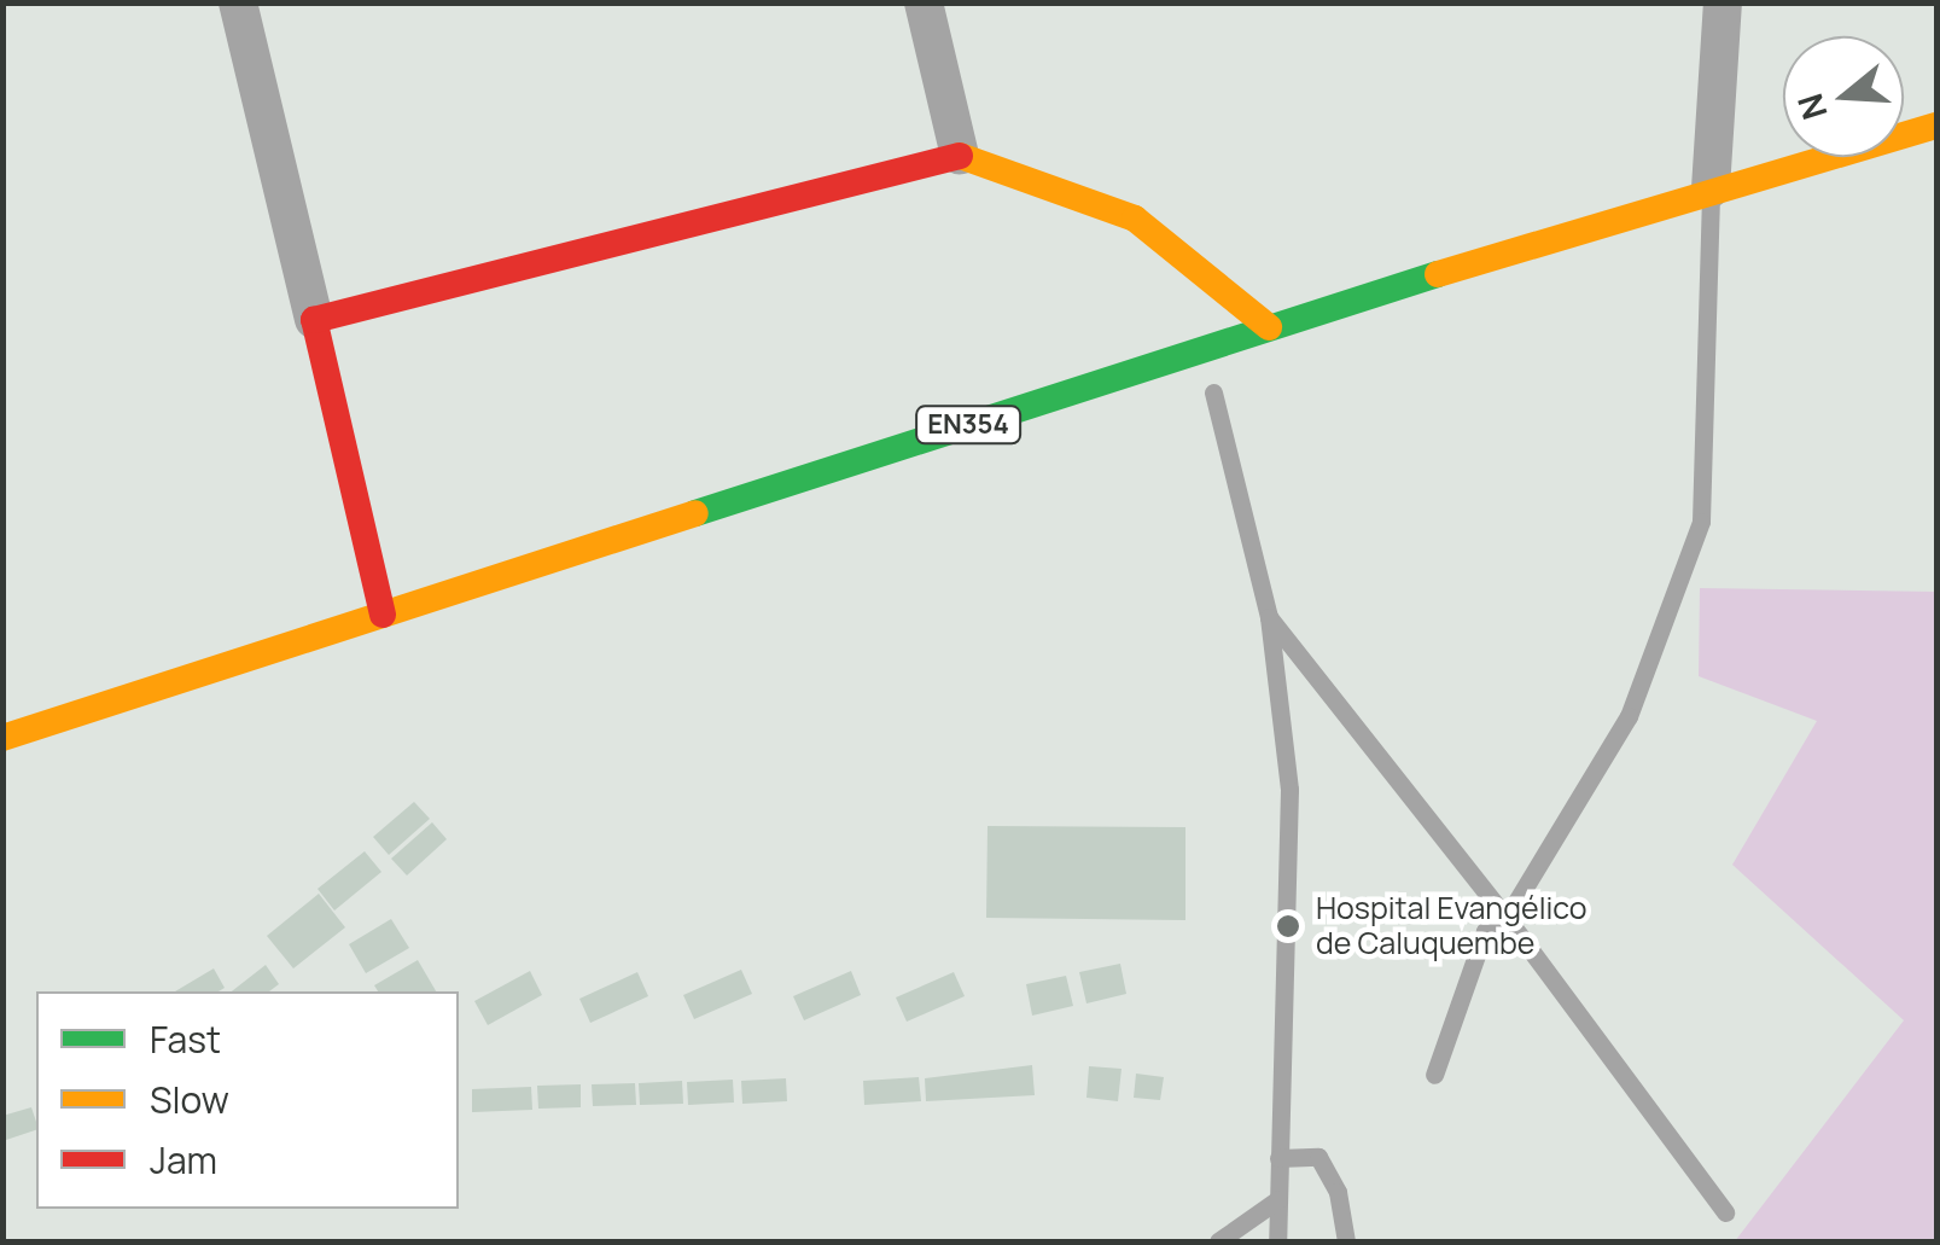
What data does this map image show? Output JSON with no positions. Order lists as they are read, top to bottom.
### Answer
{
  "streets": {
    "main road": ["EN354"]
  },
  "places": ["Hospital Evangélico de Caluquembe"],
  "legend": ["Fast", "Slow", "Jam"],
  "north": "left"
}
